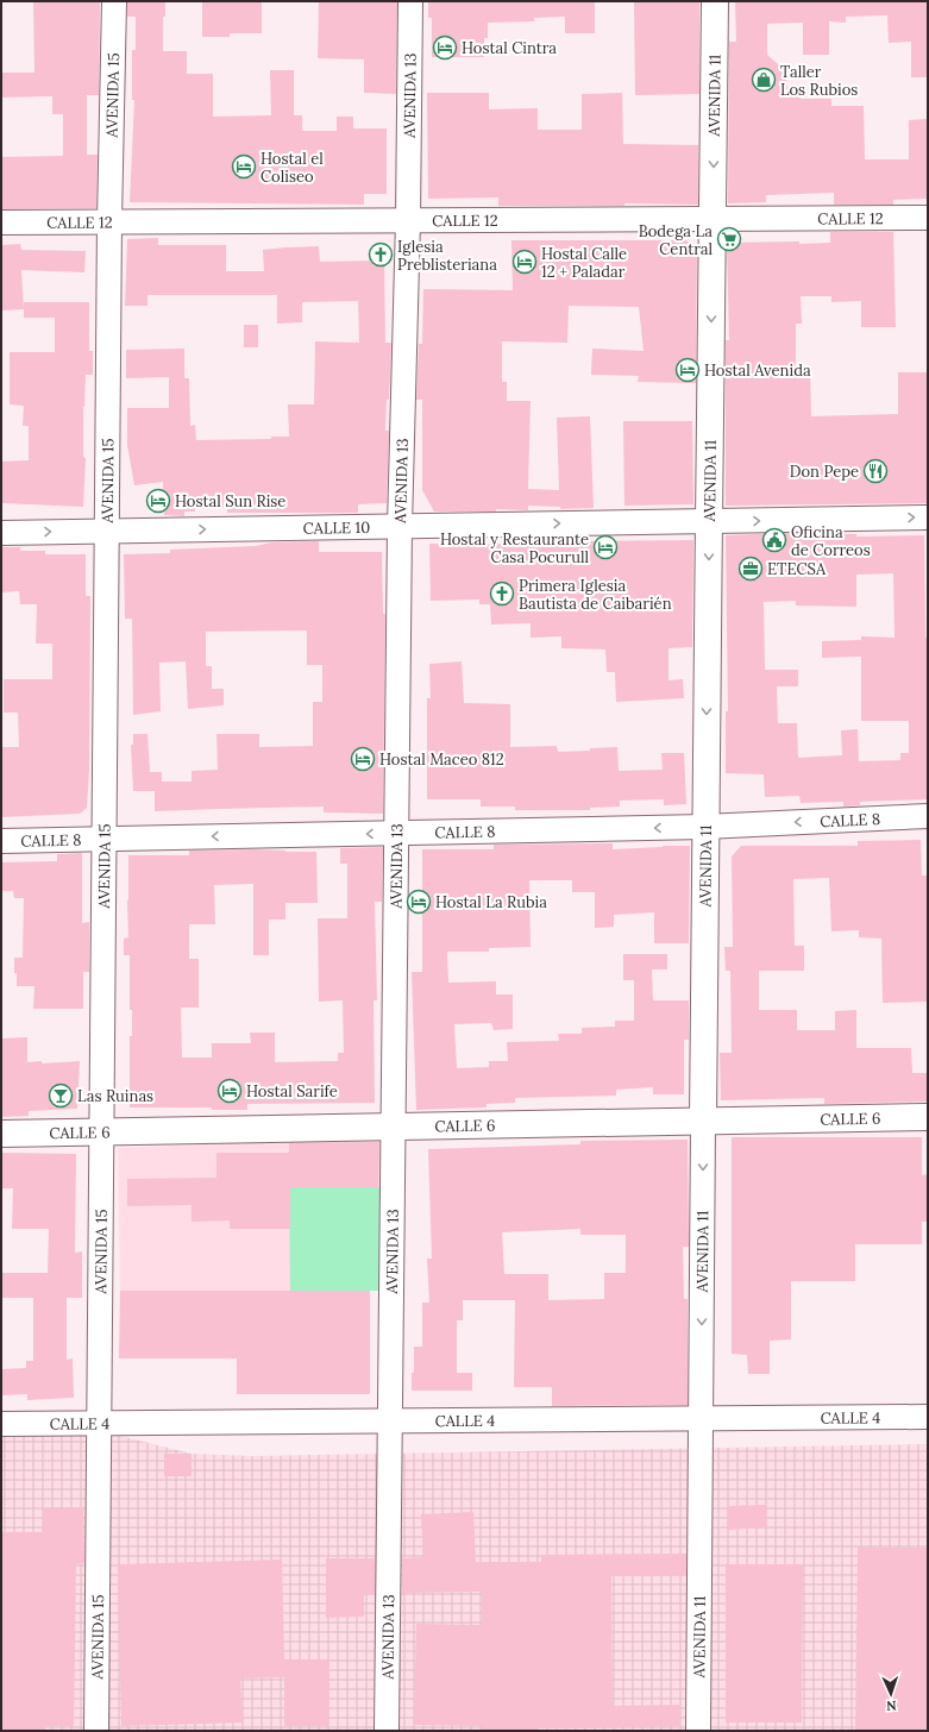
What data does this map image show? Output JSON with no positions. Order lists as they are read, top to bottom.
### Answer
{
  "streets": {
    "main road": ["AVENIDA 11", "CALLE 6"],
    "street": [
      "AVENIDA 15",
      "AVENIDA 13",
      "CALLE 12",
      "CALLE 10",
      "CALLE 8",
      "CALLE 4"
    ]
  },
  "crossings": [
    ["AVENIDA 15", "CALLE 12"],
    ["AVENIDA 15", "CALLE 10"],
    ["AVENIDA 15", "CALLE 8"],
    ["AVENIDA 15", "CALLE 6"],
    ["AVENIDA 15", "CALLE 4"],
    ["AVENIDA 13", "CALLE 12"],
    ["AVENIDA 13", "CALLE 10"],
    ["AVENIDA 13", "CALLE 8"],
    ["AVENIDA 13", "CALLE 6"],
    ["AVENIDA 13", "CALLE 4"],
    ["AVENIDA 11", "CALLE 12"],
    ["AVENIDA 11", "CALLE 10"],
    ["AVENIDA 11", "CALLE 8"],
    ["AVENIDA 11", "CALLE 6"],
    ["AVENIDA 11", "CALLE 4"]
  ],
  "one_way": ["AVENIDA 11", "CALLE 10", "CALLE 8"],
  "places": {
    "hotel": [
      "Hostal Cintra",
      "Hostal el Coliseo",
      "Hostal Calle 12 + Paladar",
      "Hostal Avenida",
      "Hostal Sun Rise",
      "Hostal y Restaurante Casa Pocurull",
      "Hostal Maceo 812",
      "Hostal La Rubia",
      "Hostal Sarife"
    ],
    "shop": ["Taller Los Rubios"],
    "supermarket": ["Bodega La Central"],
    "church": ["Iglesia Preblisteriana", "Primera Iglesia Bautista de Caibarién"],
    "restaurant": ["Don Pepe"],
    "public building": ["Oficina de Correos"],
    "office": ["ETECSA"],
    "bar": ["Las Ruinas"]
  },
  "north": "bottom"
}
